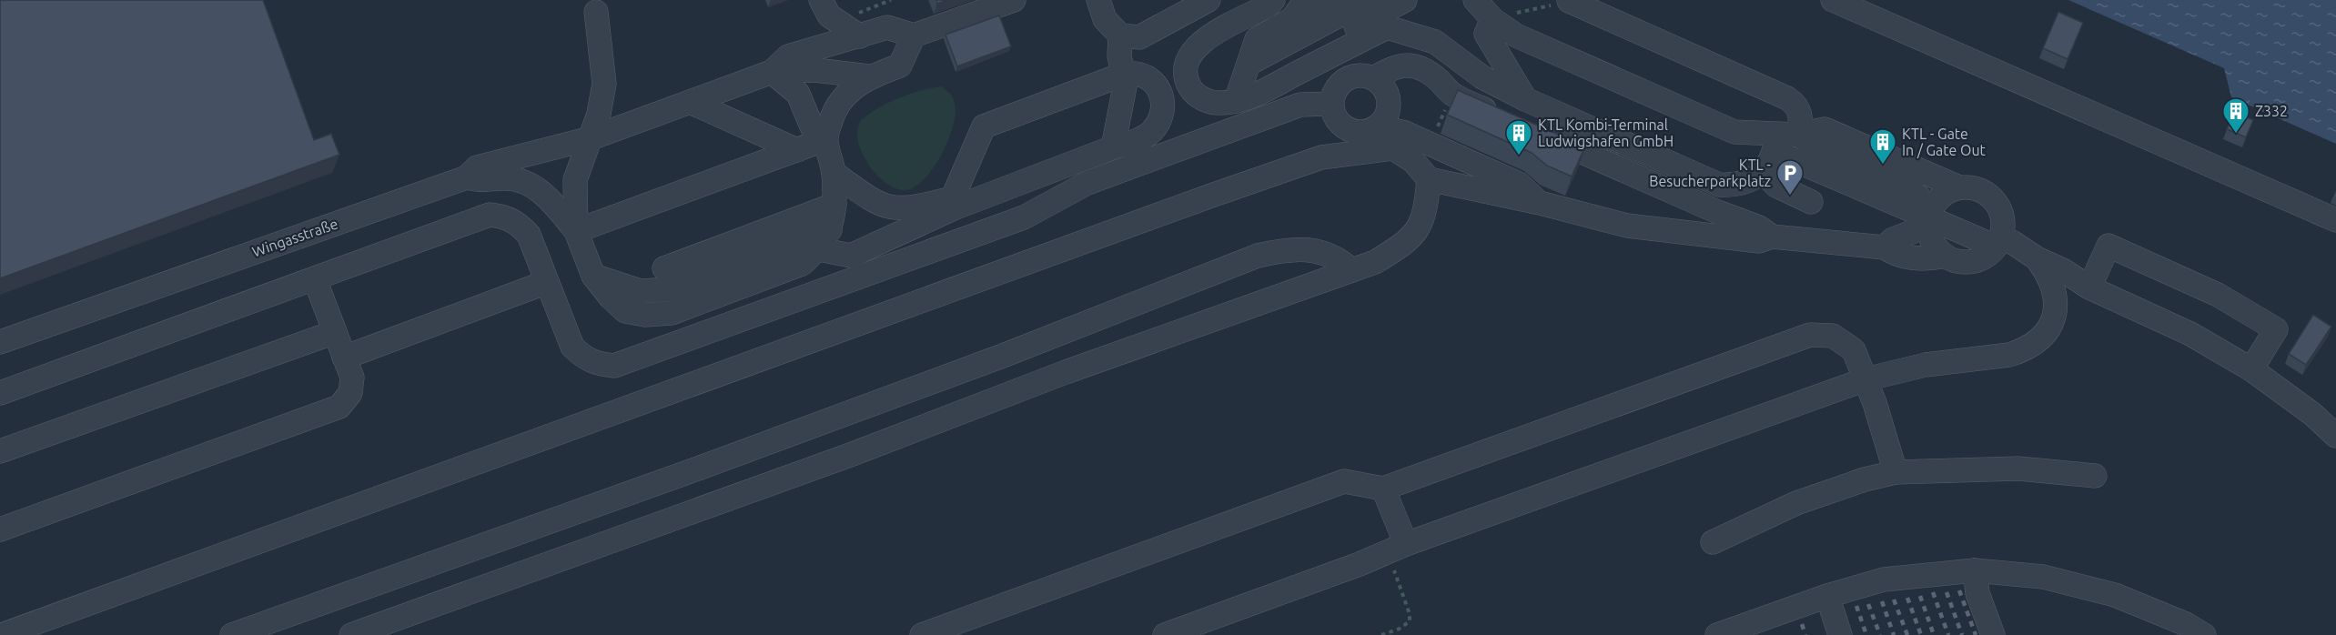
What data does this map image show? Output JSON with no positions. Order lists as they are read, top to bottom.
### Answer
{
  "streets": {
    "street": ["Wingasstraße"]
  },
  "places": {
    "building": ["Z332", "KTL Kombi-Terminal Ludwigshafen GmbH", "KTL - Gate In / Gate Out"],
    "parking": ["KTL - Besucherparkplatz"]
  }
}
